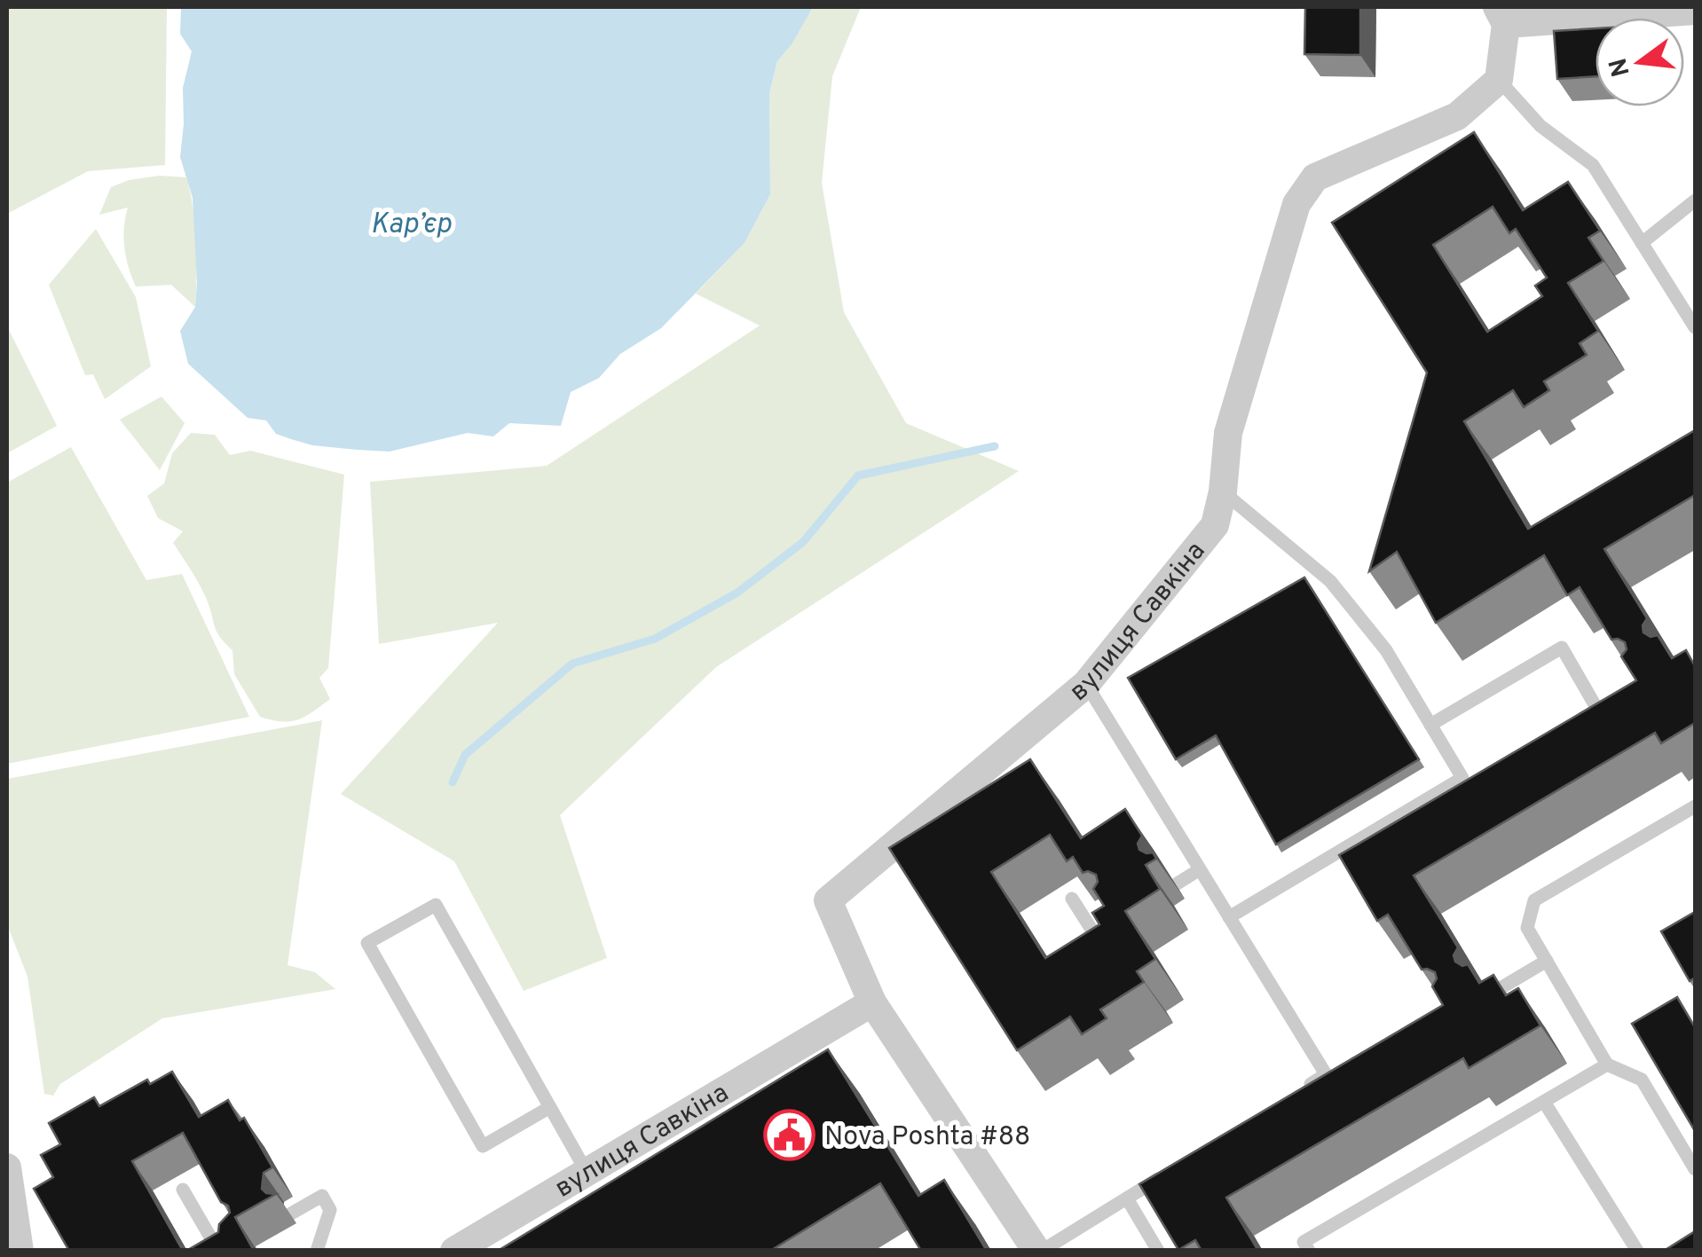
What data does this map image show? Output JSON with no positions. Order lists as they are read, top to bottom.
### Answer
{
  "streets": {
    "street": ["вулиця Савкіна"]
  },
  "water": ["Кар’єр"],
  "places": {
    "public building": ["Nova Poshta #88"]
  },
  "north": "left"
}
